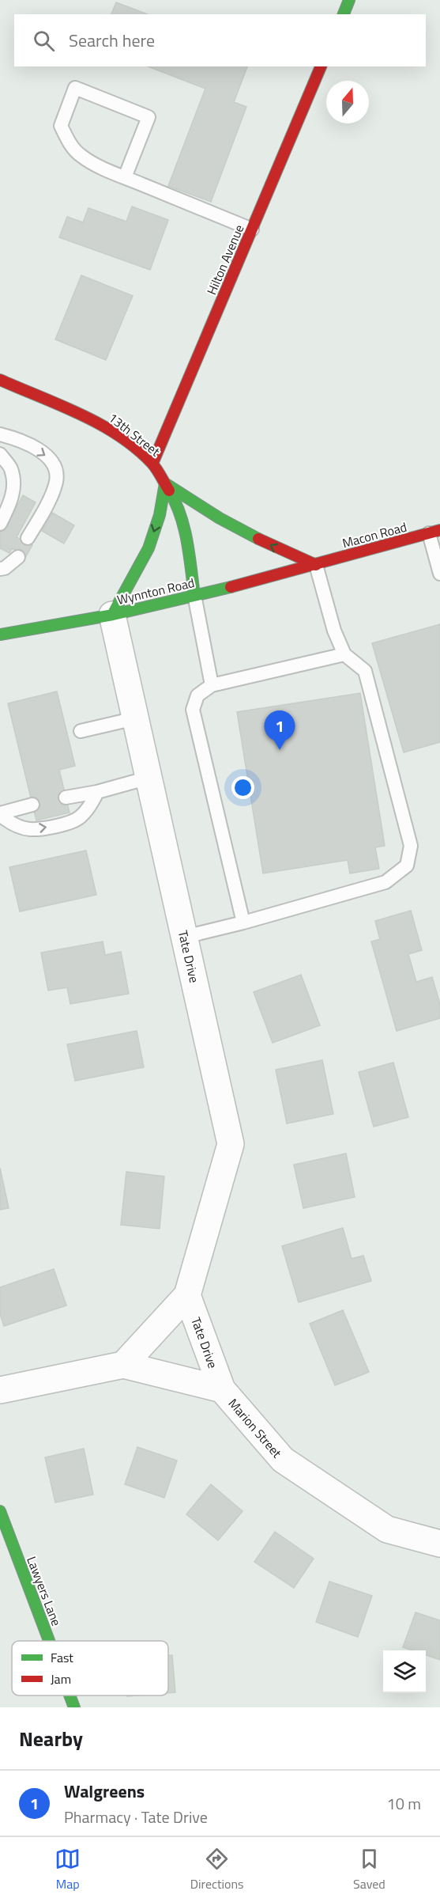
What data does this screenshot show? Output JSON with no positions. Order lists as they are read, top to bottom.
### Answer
{
  "streets": {
    "main road": [
      "Hilton Avenue",
      "13th Street",
      "Macon Road",
      "Wynnton Road",
      "Lawyers Lane"
    ],
    "street": ["Tate Drive", "Marion Street"]
  },
  "crossings": [
    ["Hilton Avenue", "13th Street"],
    ["13th Street", "Wynnton Road"],
    ["Macon Road", "Wynnton Road"],
    ["Wynnton Road", "Tate Drive"],
    ["Tate Drive", "Marion Street"]
  ],
  "legend": ["Fast", "Jam"],
  "north": "top",
  "page": {
    "search": "Search here",
    "pins": "1",
    "heading": "Nearby",
    "list": [
      {
        "mark": "1",
        "name": "Walgreens",
        "note": "Pharmacy · Tate Drive",
        "value": "10 m"
      }
    ],
    "nav": ["Map", "Directions", "Saved"]
  }
}
